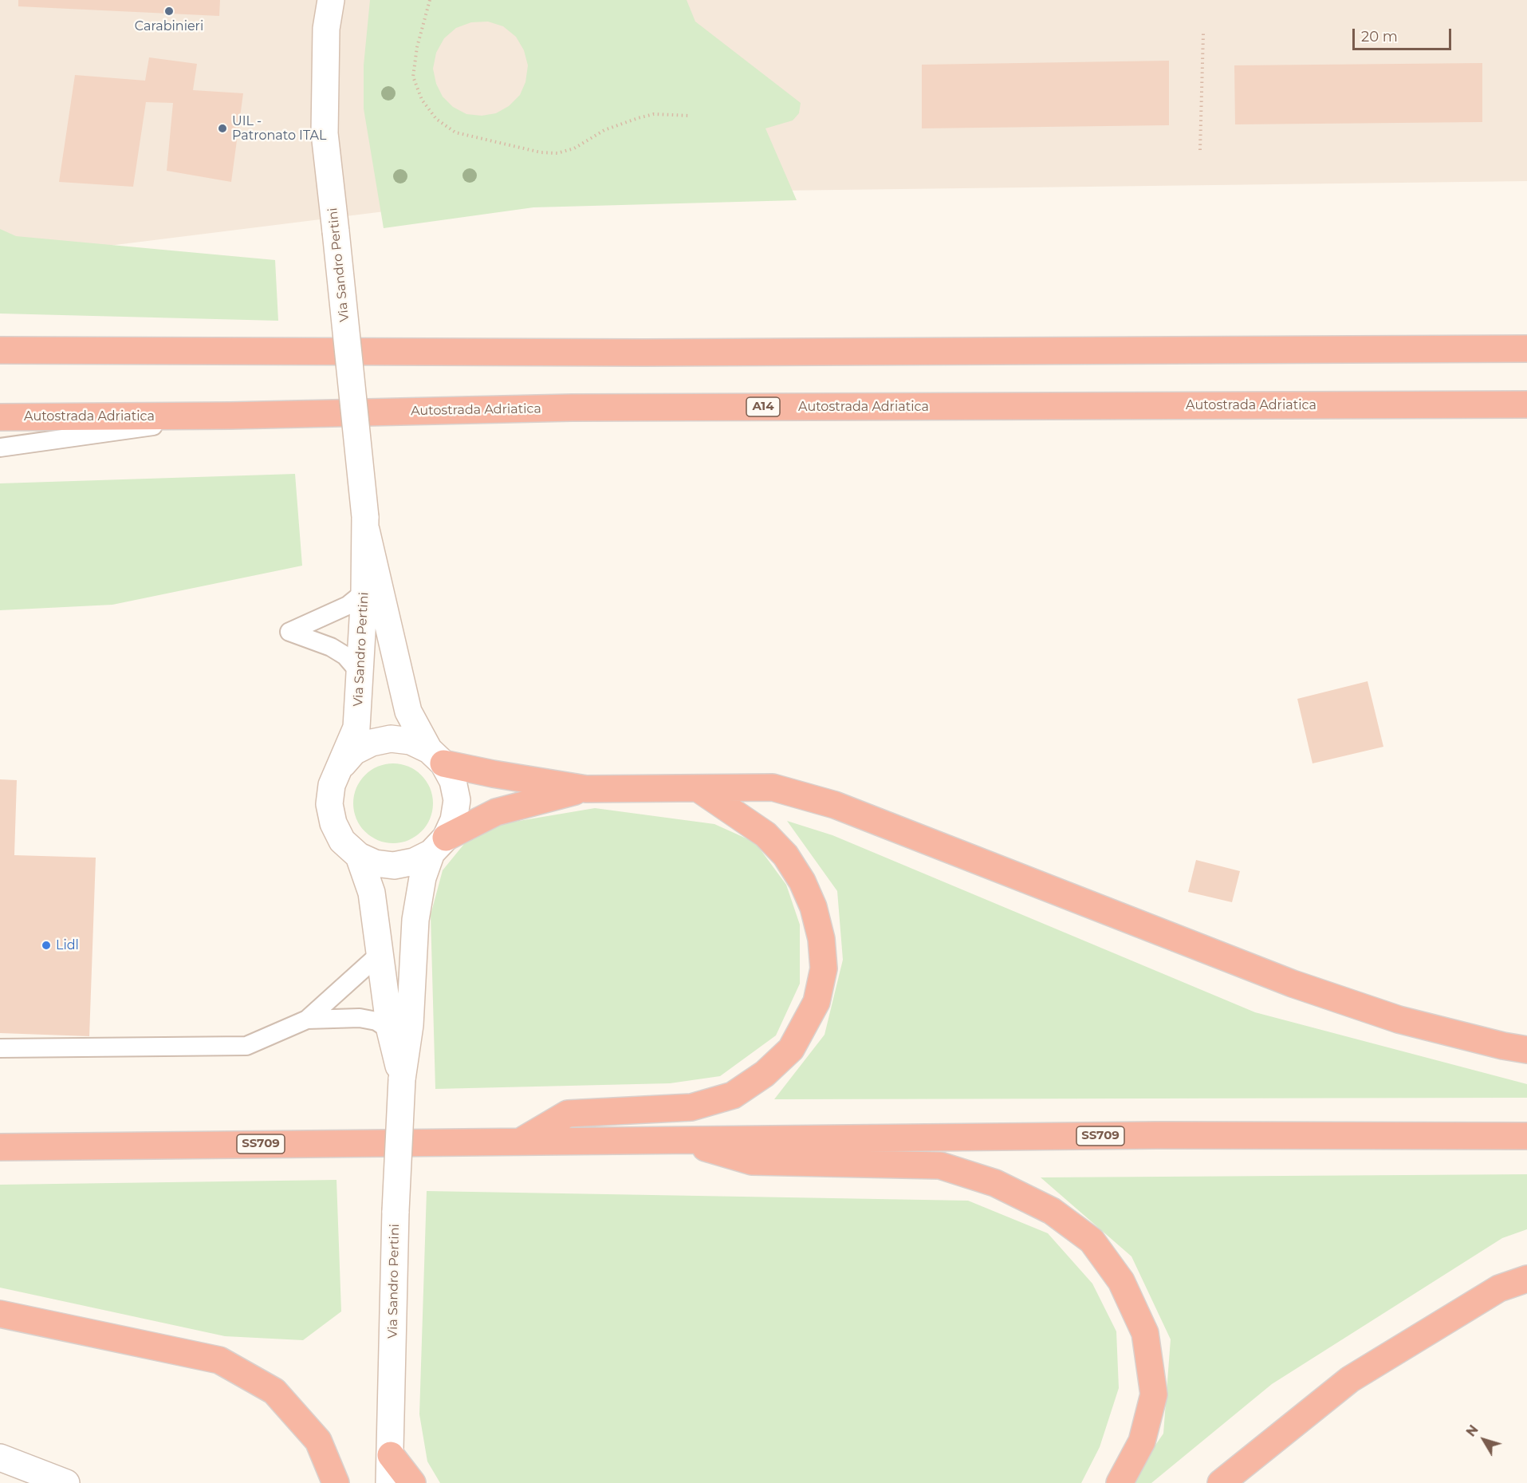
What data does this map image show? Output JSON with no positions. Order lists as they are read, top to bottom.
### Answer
{
  "streets": {
    "highway": ["Autostrada Adriatica", "A14", "SS709"],
    "main road": ["Via Sandro Pertini"]
  },
  "places": ["Carabinieri", "UIL - Patronato ITAL", "Lidl"],
  "scale_bar": "20 m",
  "north": "top left"
}
